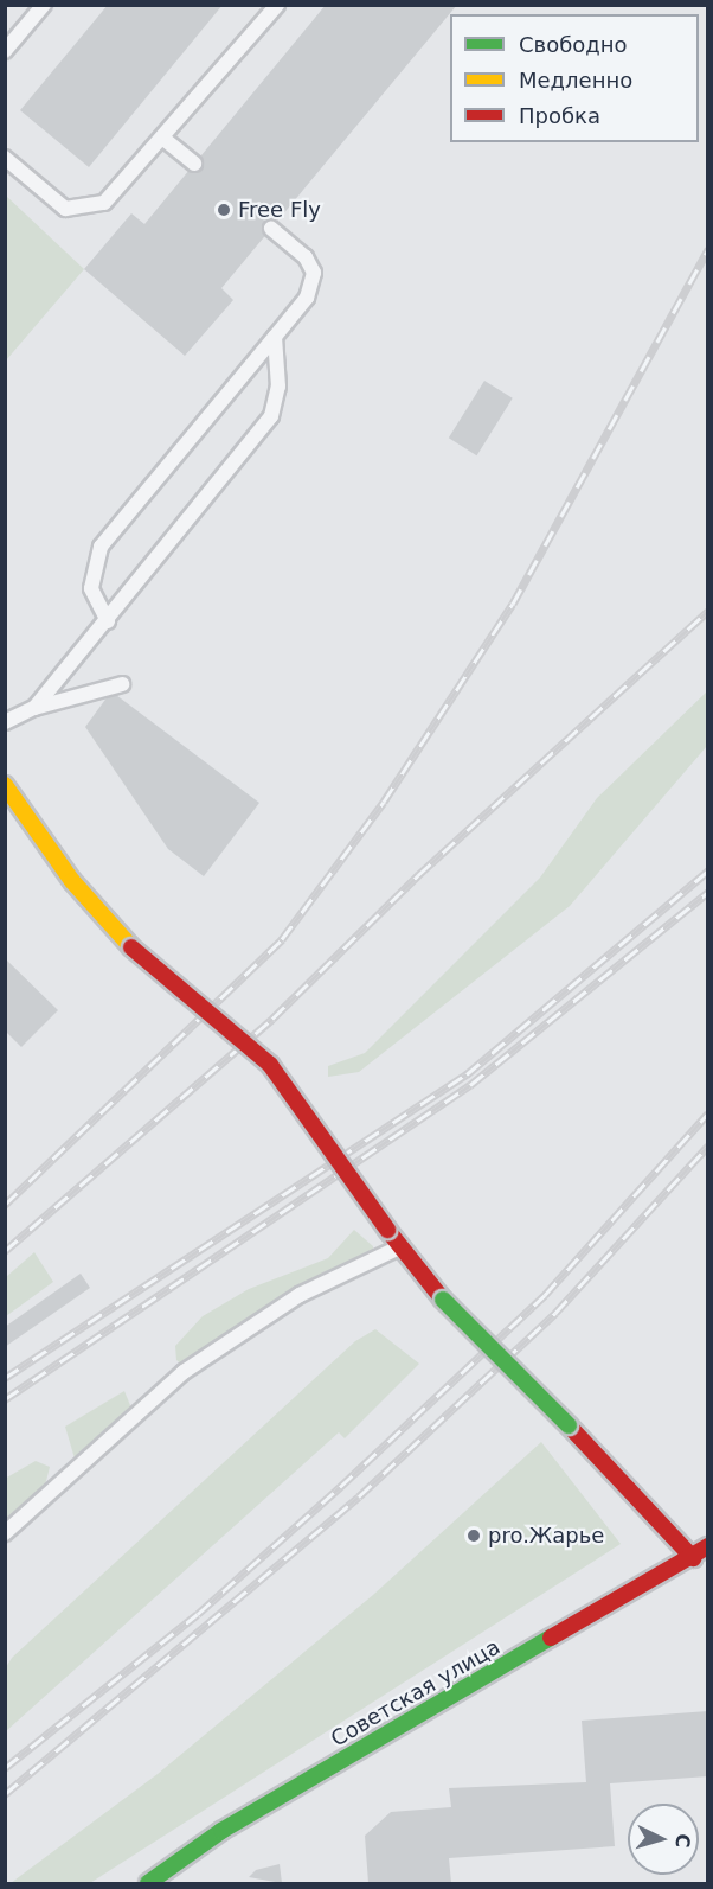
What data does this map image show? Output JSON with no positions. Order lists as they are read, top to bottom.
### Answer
{
  "streets": {
    "street": ["Советская улица"]
  },
  "places": ["Free Fly", "pro.Жарье"],
  "legend": ["Свободно", "Медленно", "Пробка"],
  "north": "right"
}
